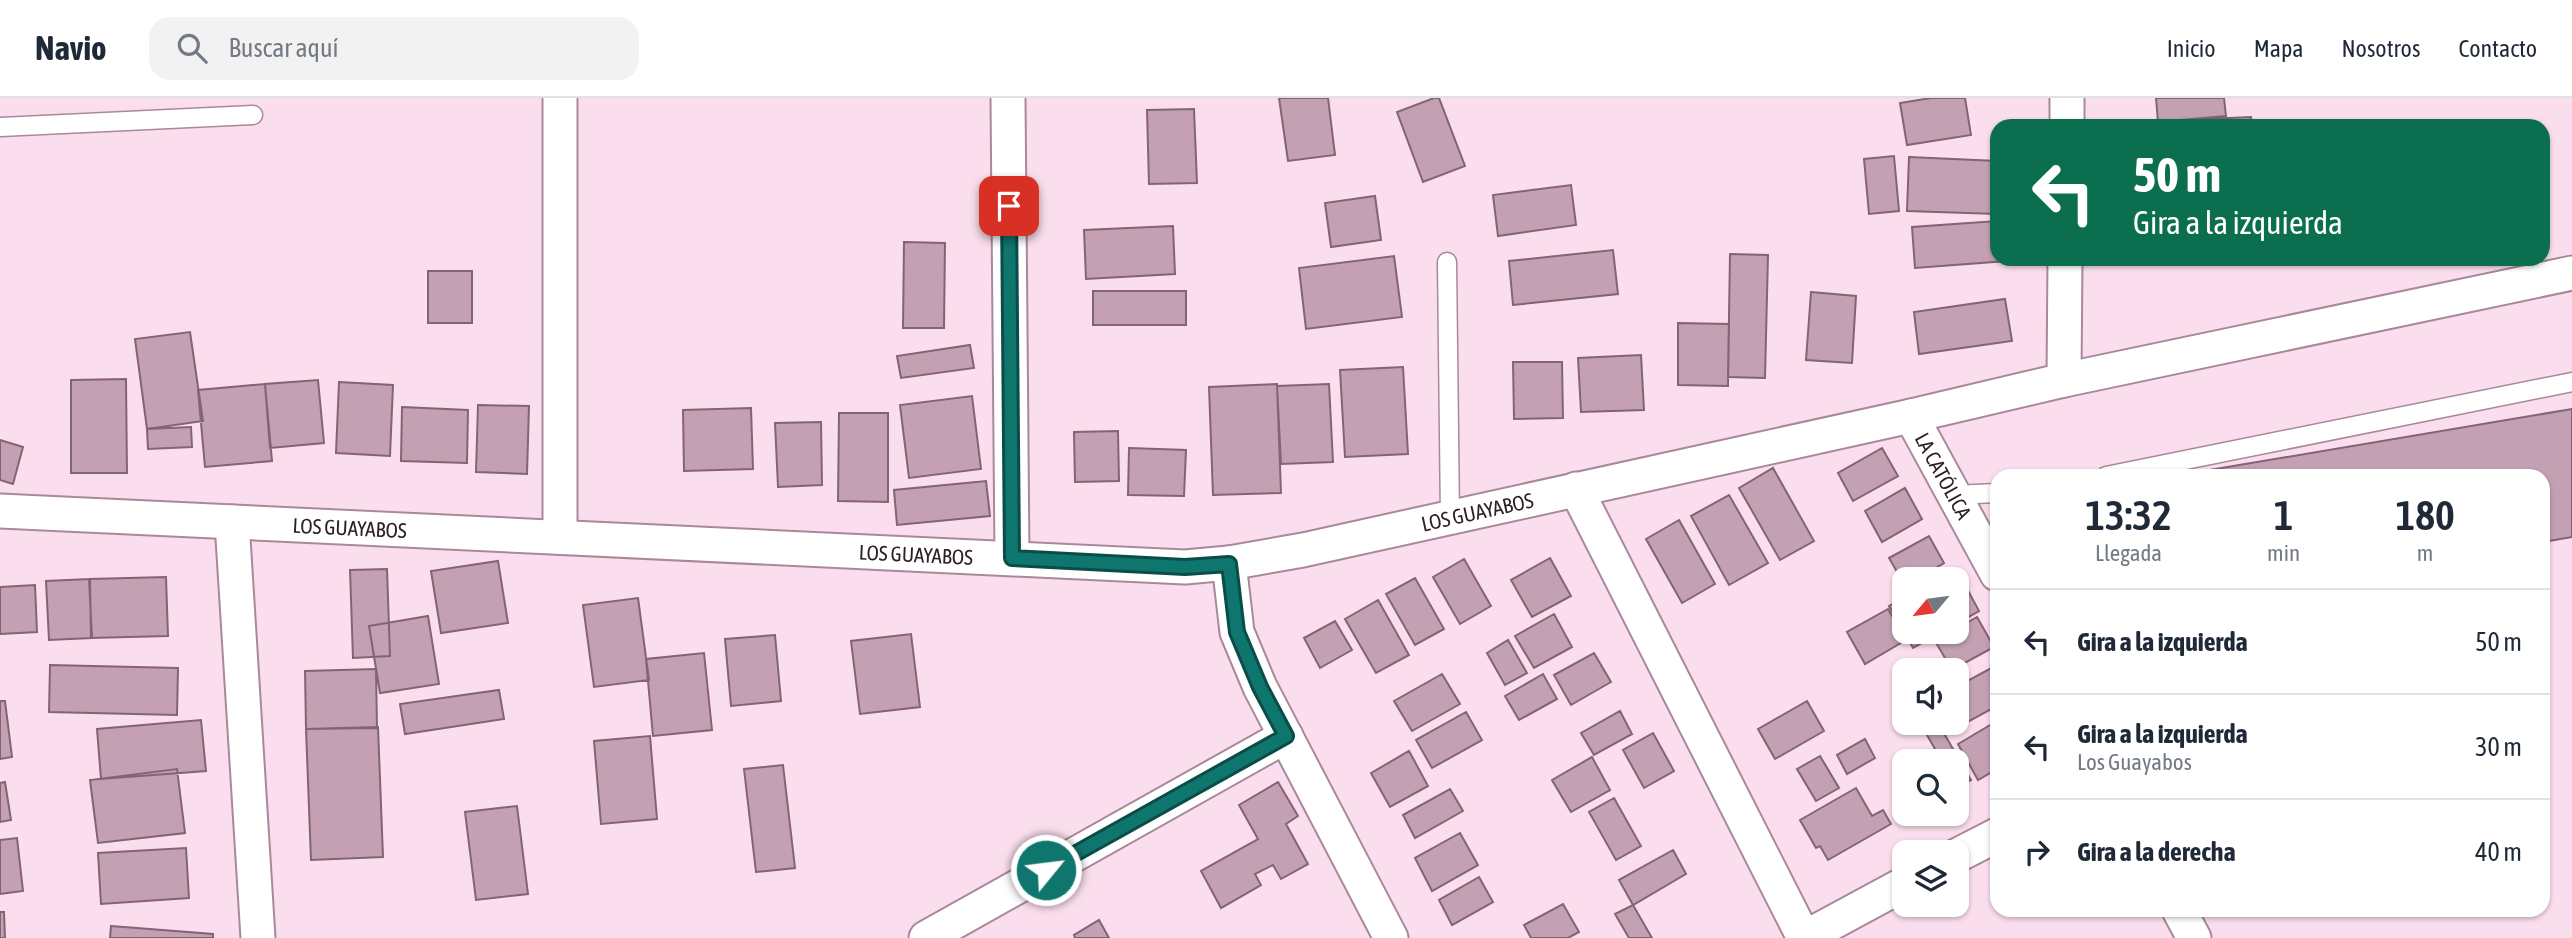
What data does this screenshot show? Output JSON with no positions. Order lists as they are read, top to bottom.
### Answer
{
  "streets": {
    "street": ["LA CATÓLICA", "LOS GUAYABOS"]
  },
  "crossings": [
    ["LA CATÓLICA", "LOS GUAYABOS"]
  ],
  "north": "bottom left",
  "page": {
    "header": "Navio",
    "search": "Buscar aquí",
    "nav": [
      "Inicio",
      "Mapa",
      "Nosotros",
      "Contacto"
    ],
    "turn": ["50 m", "Gira a la izquierda"],
    "eta": [
      "13:32",
      "Llegada",
      "1",
      "min",
      "180",
      "m"
    ],
    "list": [
      {
        "name": "Gira a la izquierda",
        "value": "50 m"
      },
      {
        "name": "Gira a la izquierda",
        "note": "Los Guayabos",
        "value": "30 m"
      },
      {
        "name": "Gira a la derecha",
        "value": "40 m"
      }
    ]
  }
}
